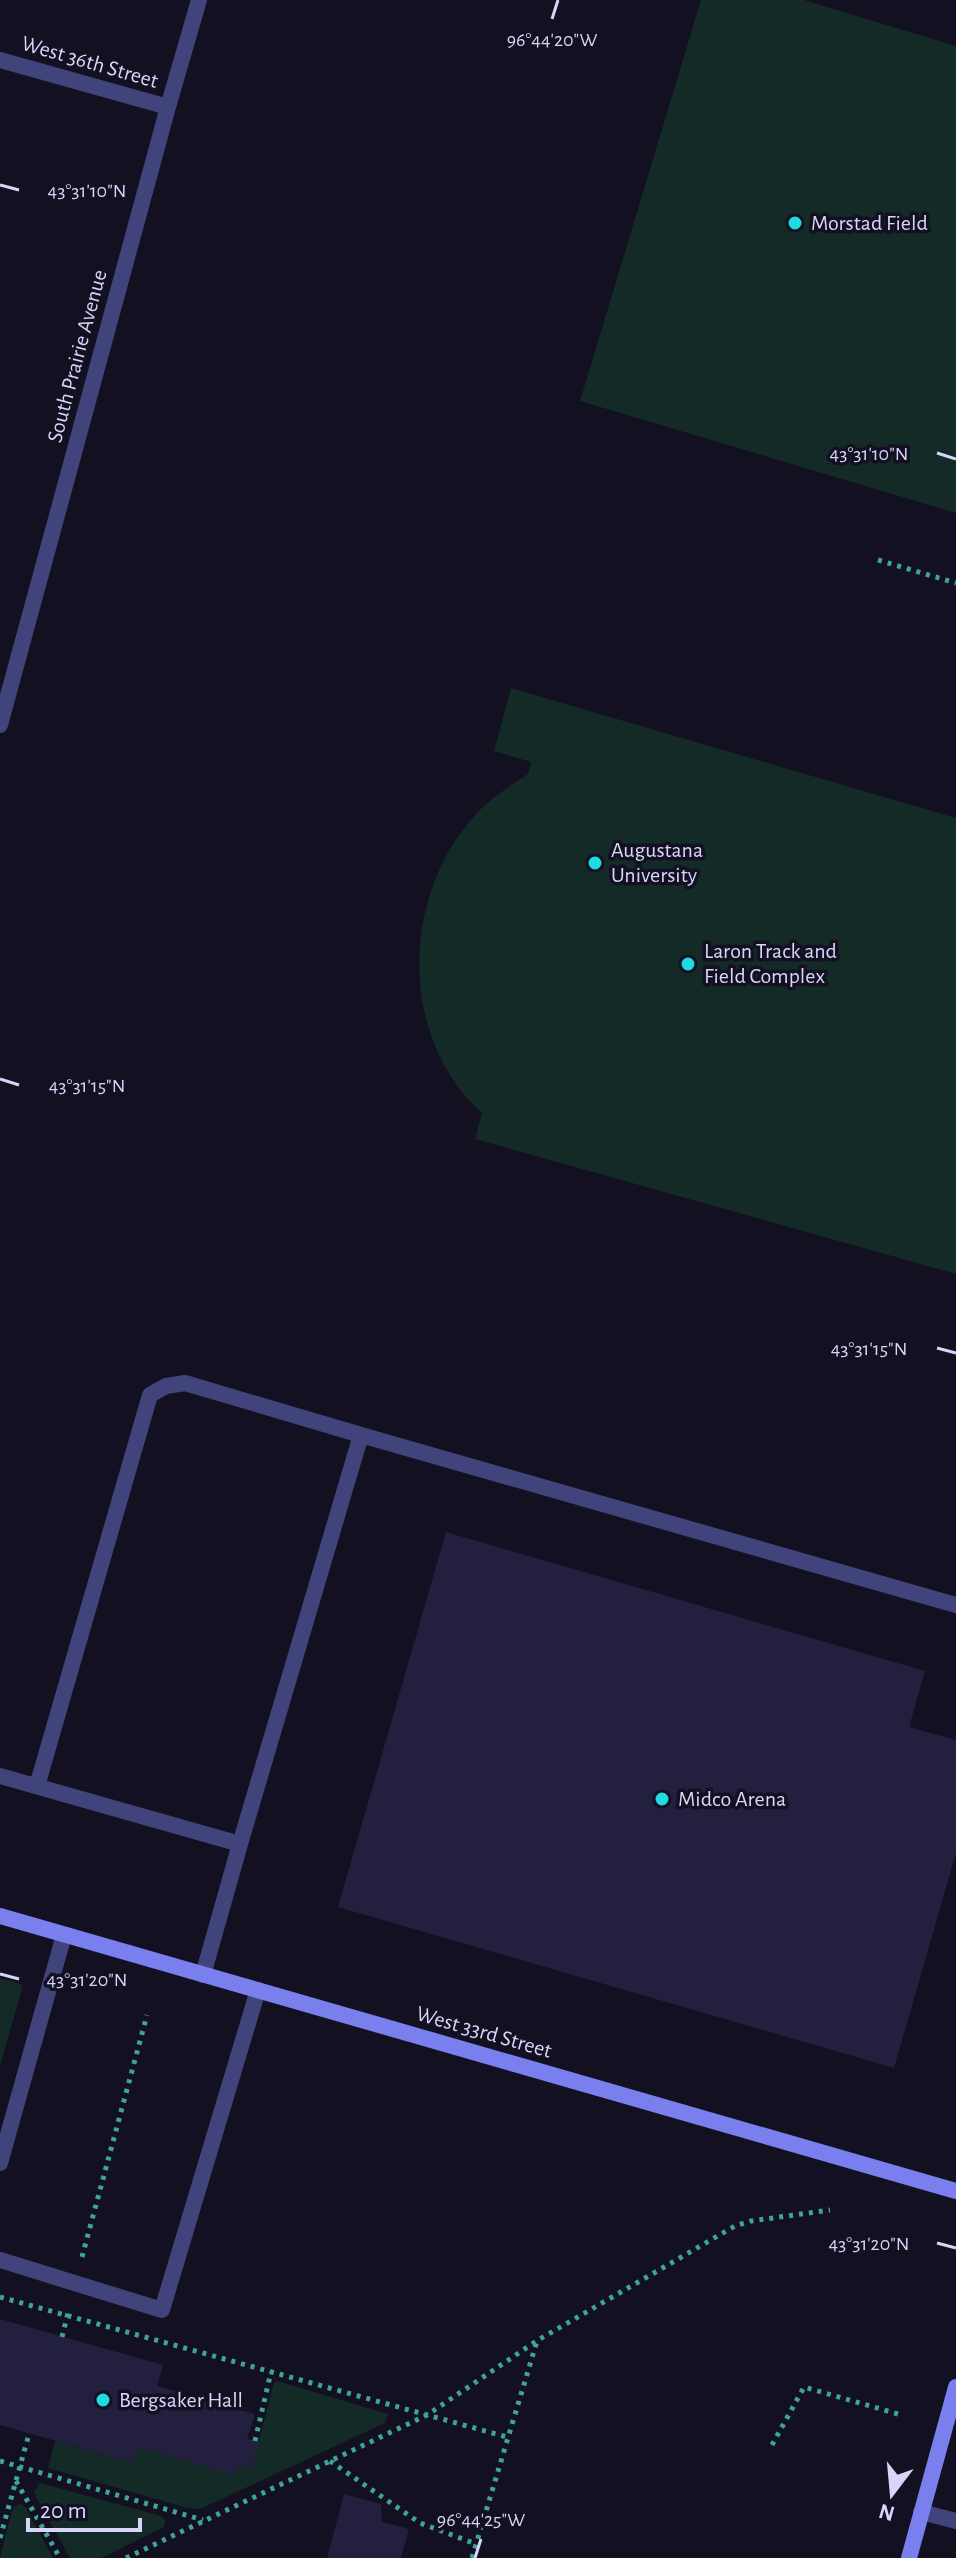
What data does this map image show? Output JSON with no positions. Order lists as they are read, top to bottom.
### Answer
{
  "streets": {
    "street": ["West 36th Street", "South Prairie Avenue", "West 33rd Street"]
  },
  "crossings": [
    ["West 36th Street", "South Prairie Avenue"]
  ],
  "places": [
    "Morstad Field",
    "Augustana University",
    "Laron Track and Field Complex",
    "Midco Arena",
    "Bergsaker Hall"
  ],
  "scale_bar": "20 m",
  "north": "bottom",
  "coordinates": [
    "96°44'20\"W",
    "43°31'10\"N",
    "43°31'15\"N",
    "43°31'20\"N",
    "96°44'25\"W"
  ]
}
